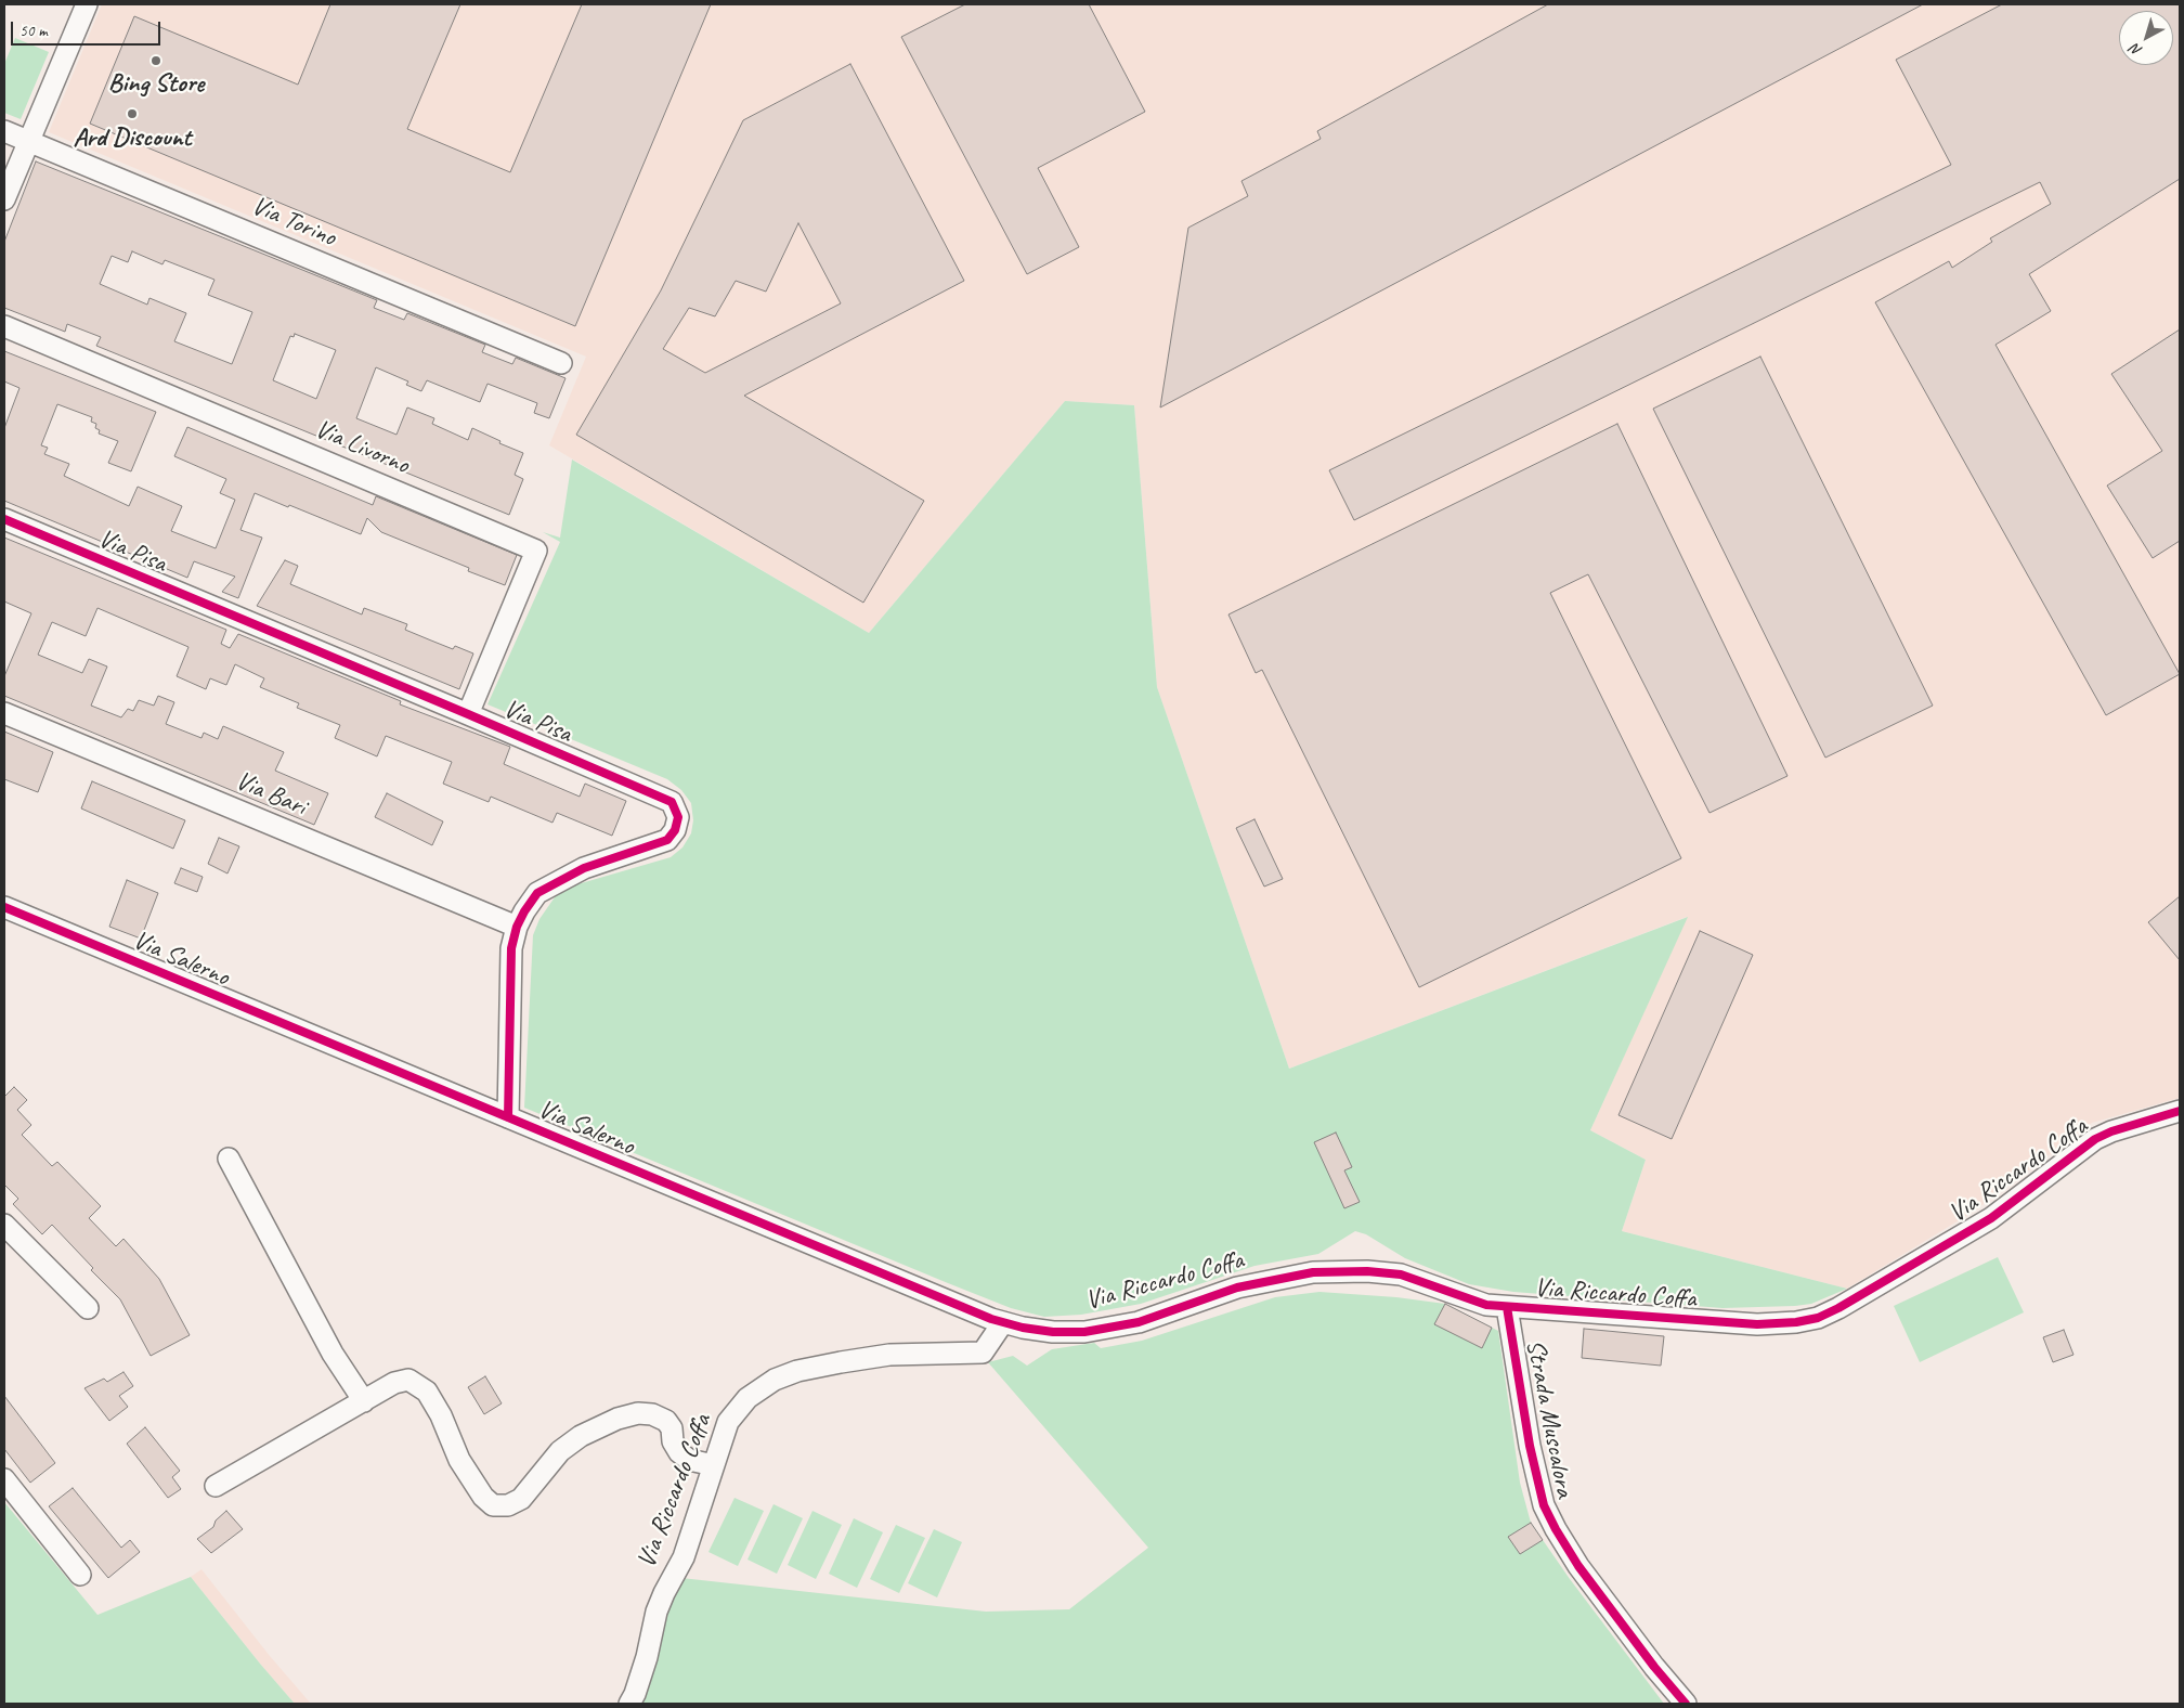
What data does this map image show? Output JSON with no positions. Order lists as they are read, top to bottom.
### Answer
{
  "streets": {
    "street": [
      "Via Torino",
      "Via Livorno",
      "Via Pisa",
      "Via Bari",
      "Via Salerno",
      "Via Riccardo Coffa",
      "Strada Muscalora"
    ]
  },
  "crossings": [
    ["Via Livorno", "Via Pisa"],
    ["Via Pisa", "Via Bari"],
    ["Via Pisa", "Via Salerno"],
    ["Via Salerno", "Via Riccardo Coffa"],
    ["Via Riccardo Coffa", "Strada Muscalora"]
  ],
  "places": ["Bing Store", "Ard Discount"],
  "scale_bar": "50 m",
  "north": "bottom left"
}
